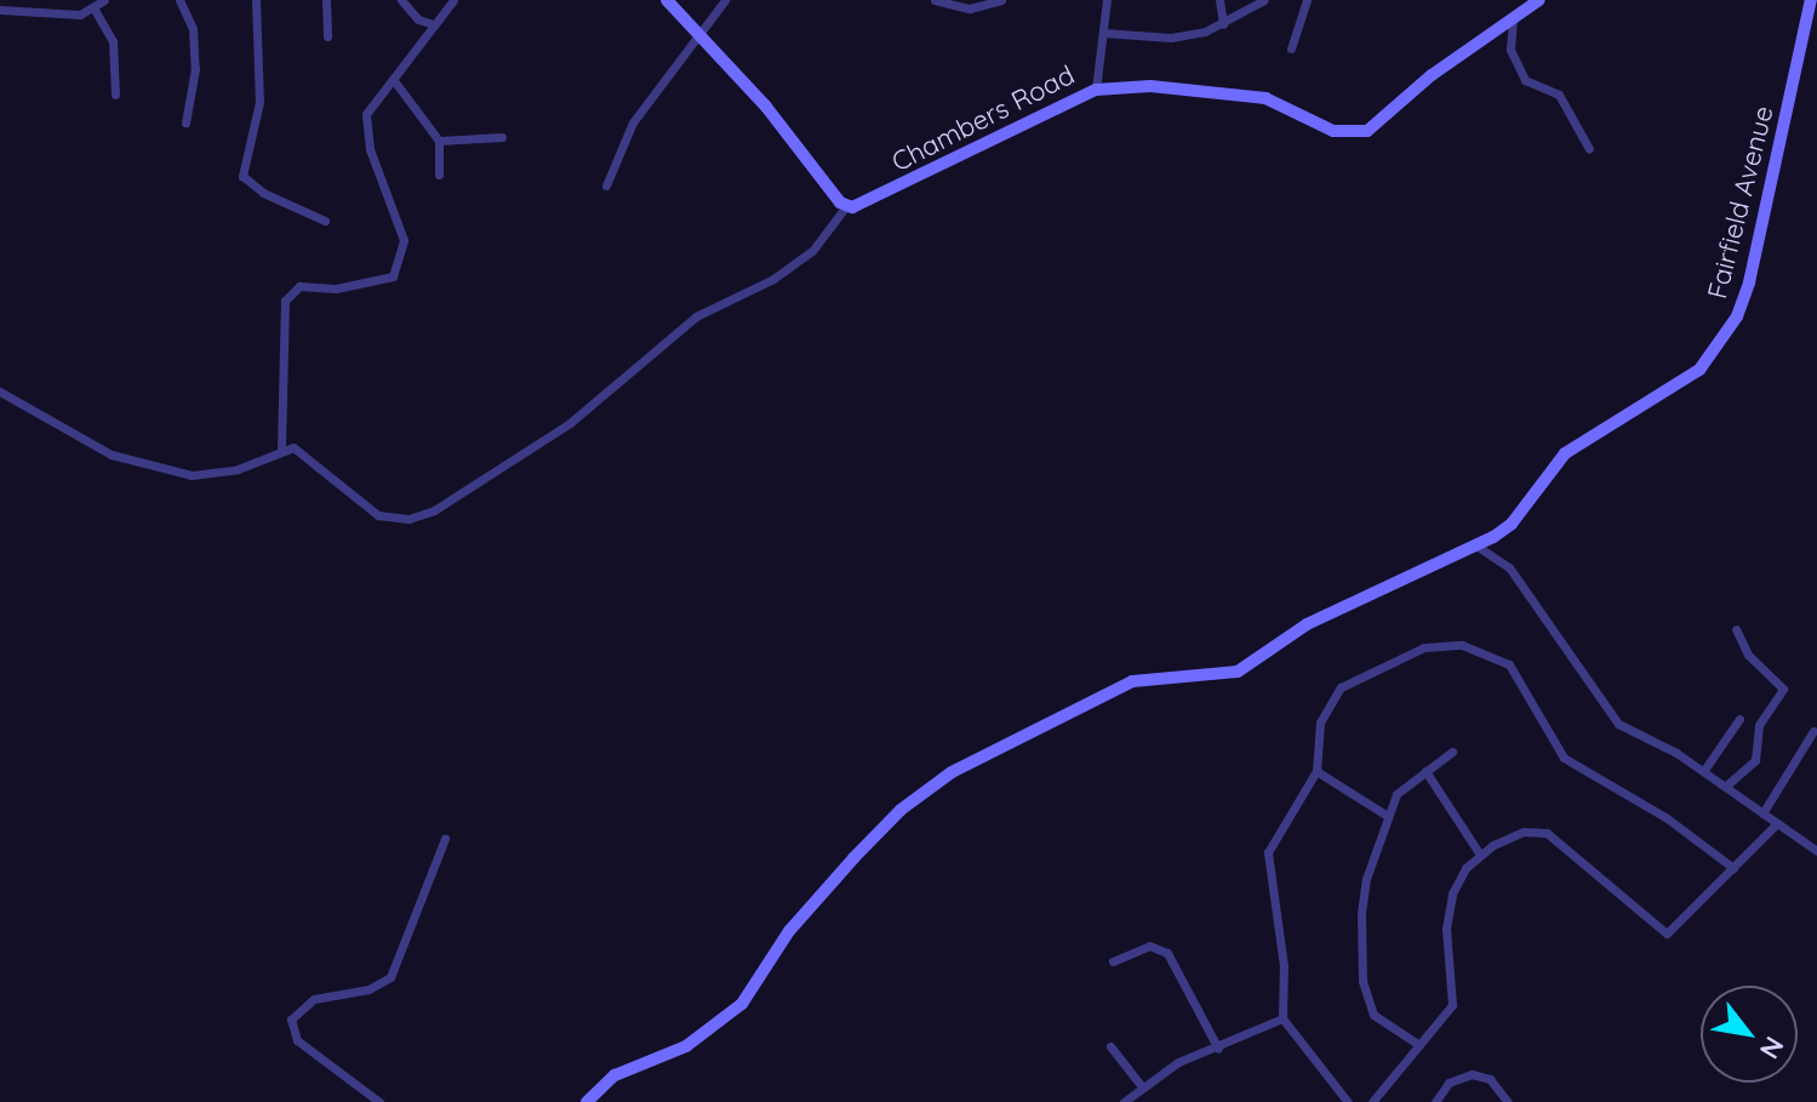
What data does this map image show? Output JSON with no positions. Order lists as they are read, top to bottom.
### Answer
{
  "streets": {
    "street": ["Chambers Road", "Fairfield Avenue"]
  },
  "north": "bottom right"
}
